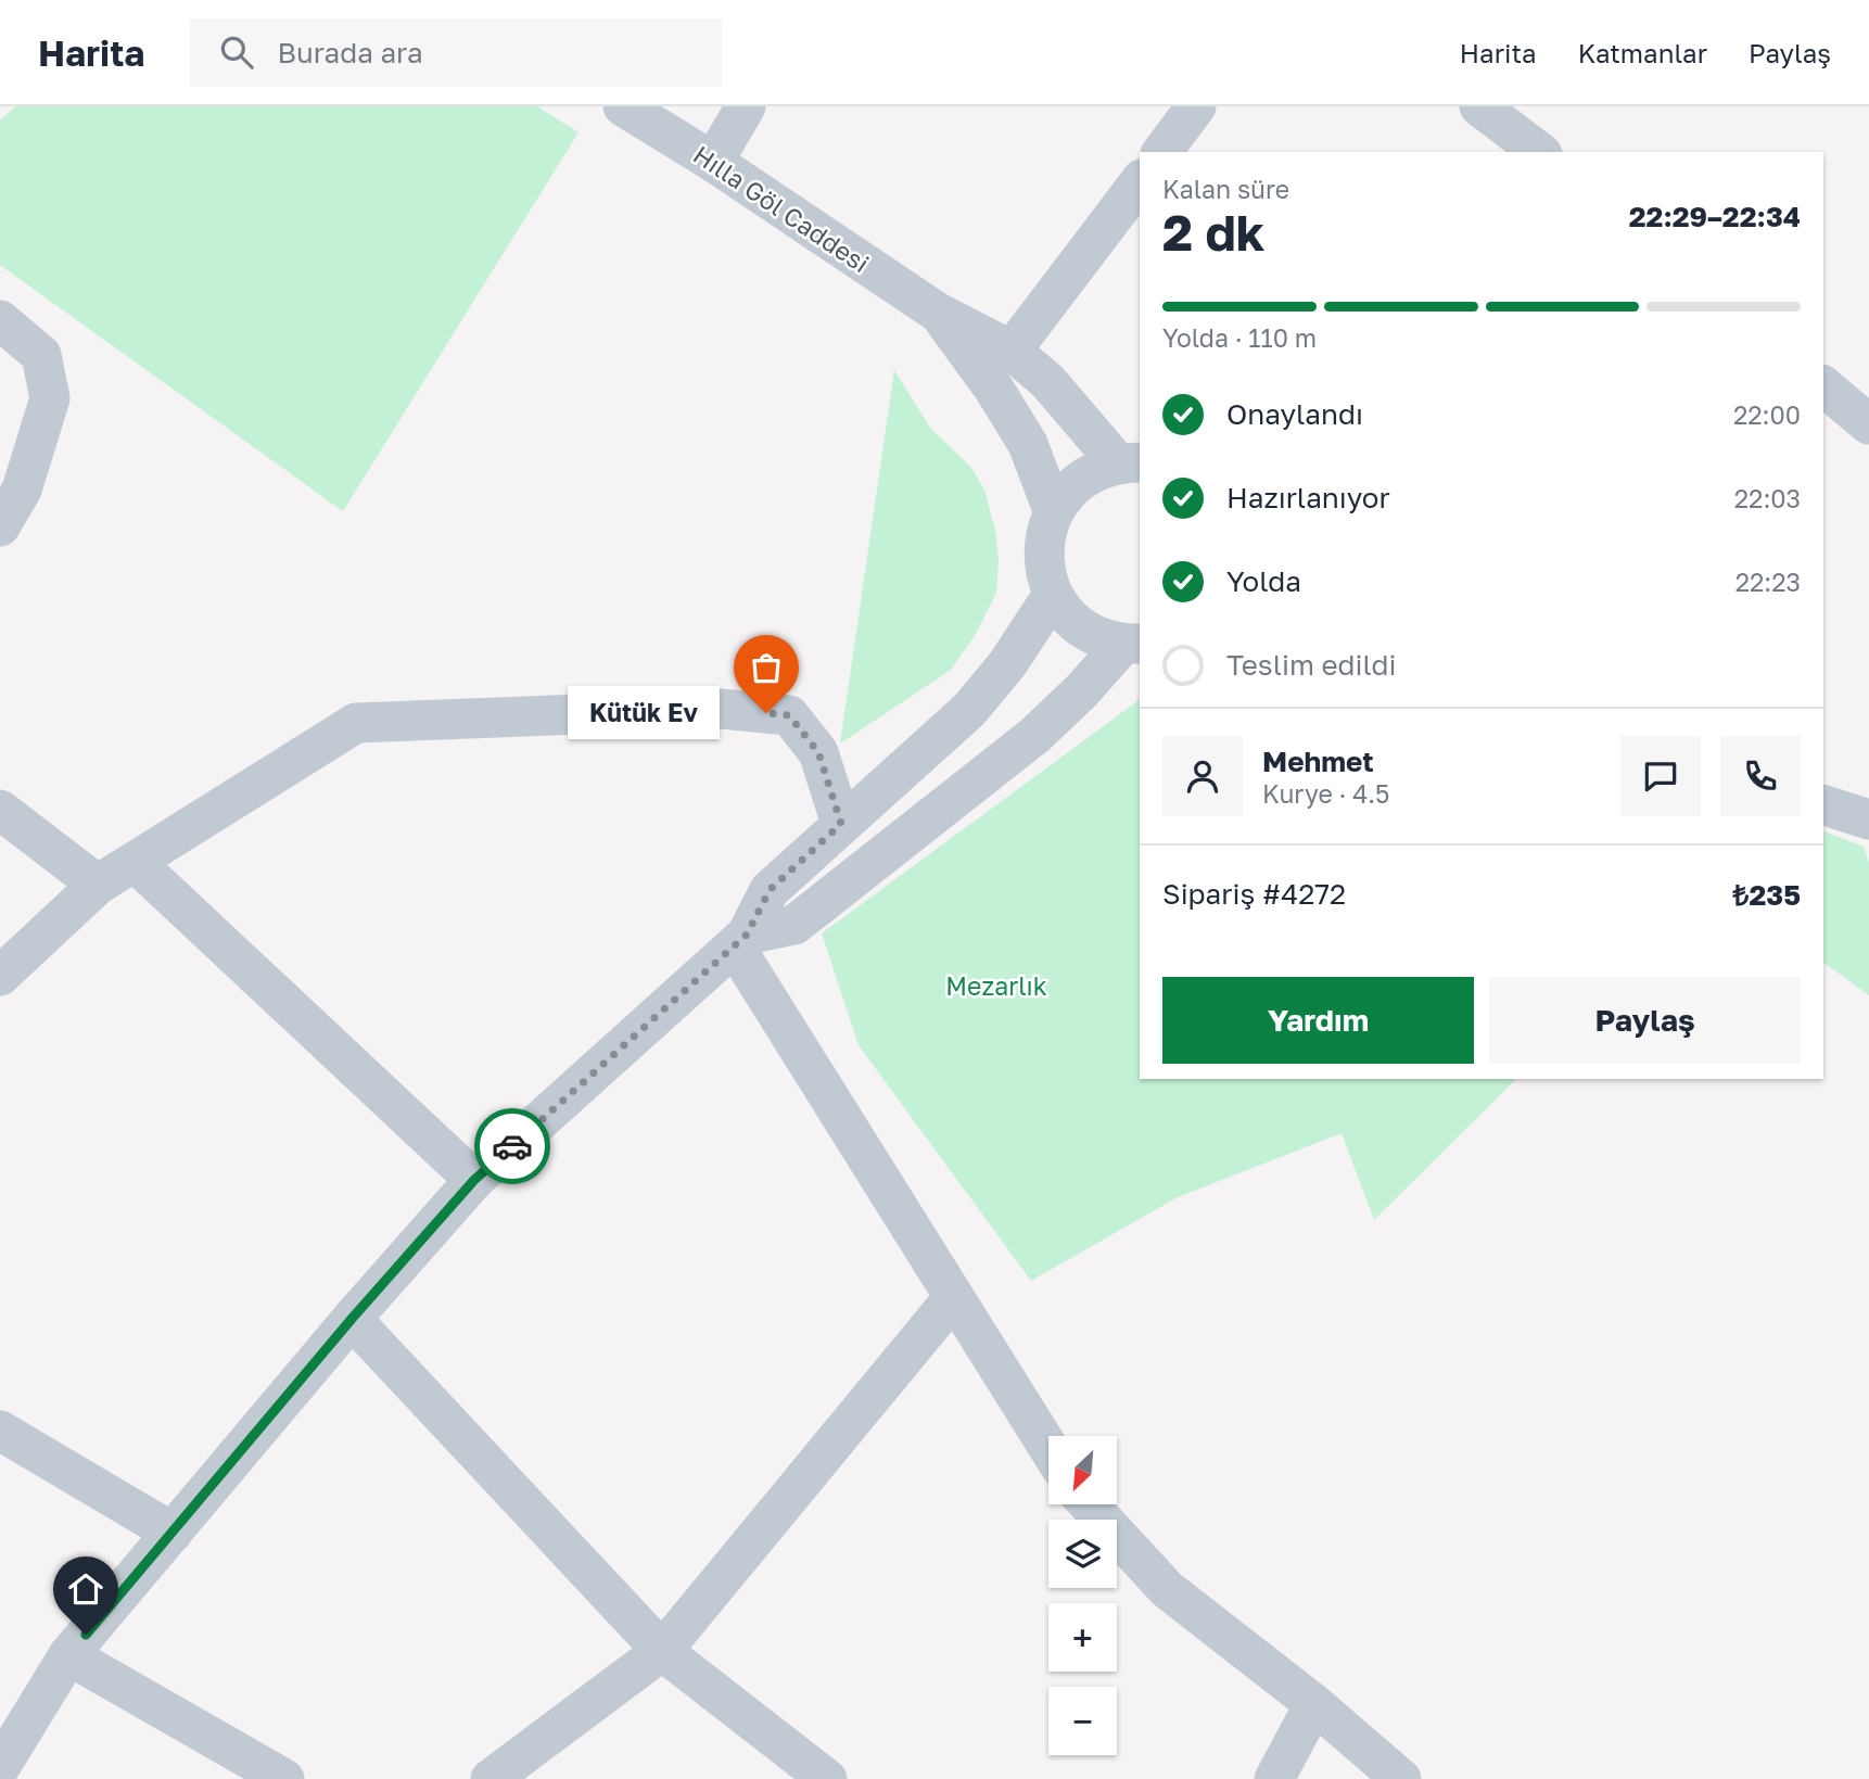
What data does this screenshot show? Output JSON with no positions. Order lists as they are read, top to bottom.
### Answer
{
  "streets": {
    "street": ["Hılla Göl Caddesi"]
  },
  "parks": ["Mezarlık"],
  "places": ["Kütük Ev"],
  "north": "bottom left",
  "page": {
    "header": "Harita",
    "search": "Burada ara",
    "nav": ["Harita", "Katmanlar", "Paylaş"],
    "heading": ["2 dk", "Kalan süre", "22:29–22:34"],
    "panel": [
      "Mehmet",
      "Kurye · 4.5",
      "Sipariş #4272",
      "₺235"
    ],
    "bar": "Yolda · 110 m",
    "list": [
      ["Onaylandı", "22:00"],
      ["Hazırlanıyor", "22:03"],
      ["Yolda", "22:23"],
      "Teslim edildi"
    ],
    "bubble": "Kütük Ev",
    "buttons": ["Yardım", "Paylaş"],
    "map_buttons": ["+", "−"]
  }
}
